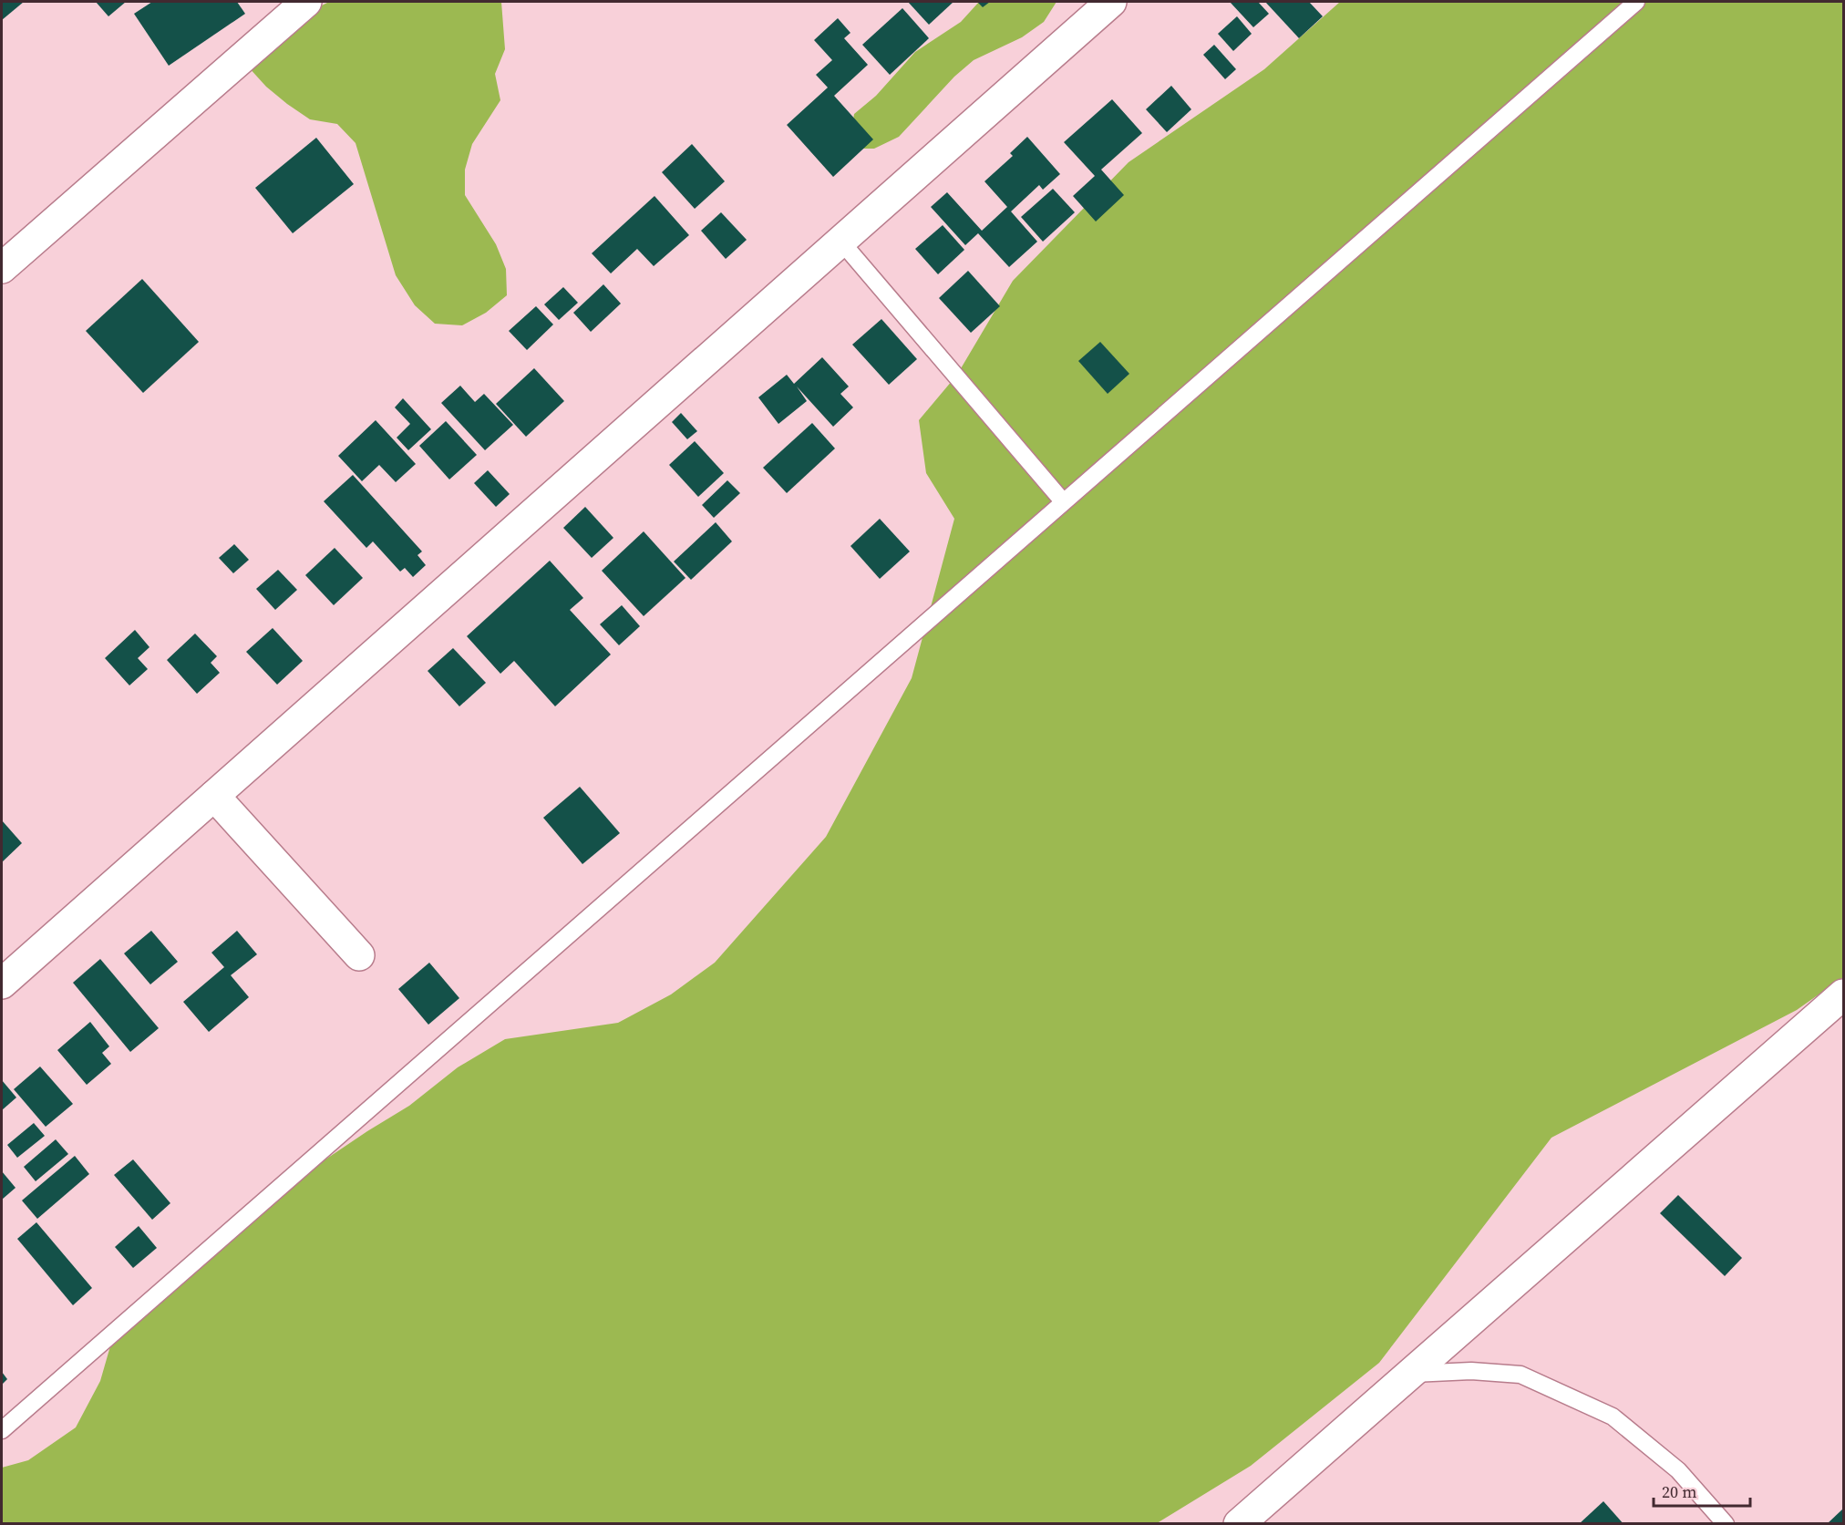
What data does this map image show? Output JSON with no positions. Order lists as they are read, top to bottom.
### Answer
{
  "scale_bar": "20 m"
}
